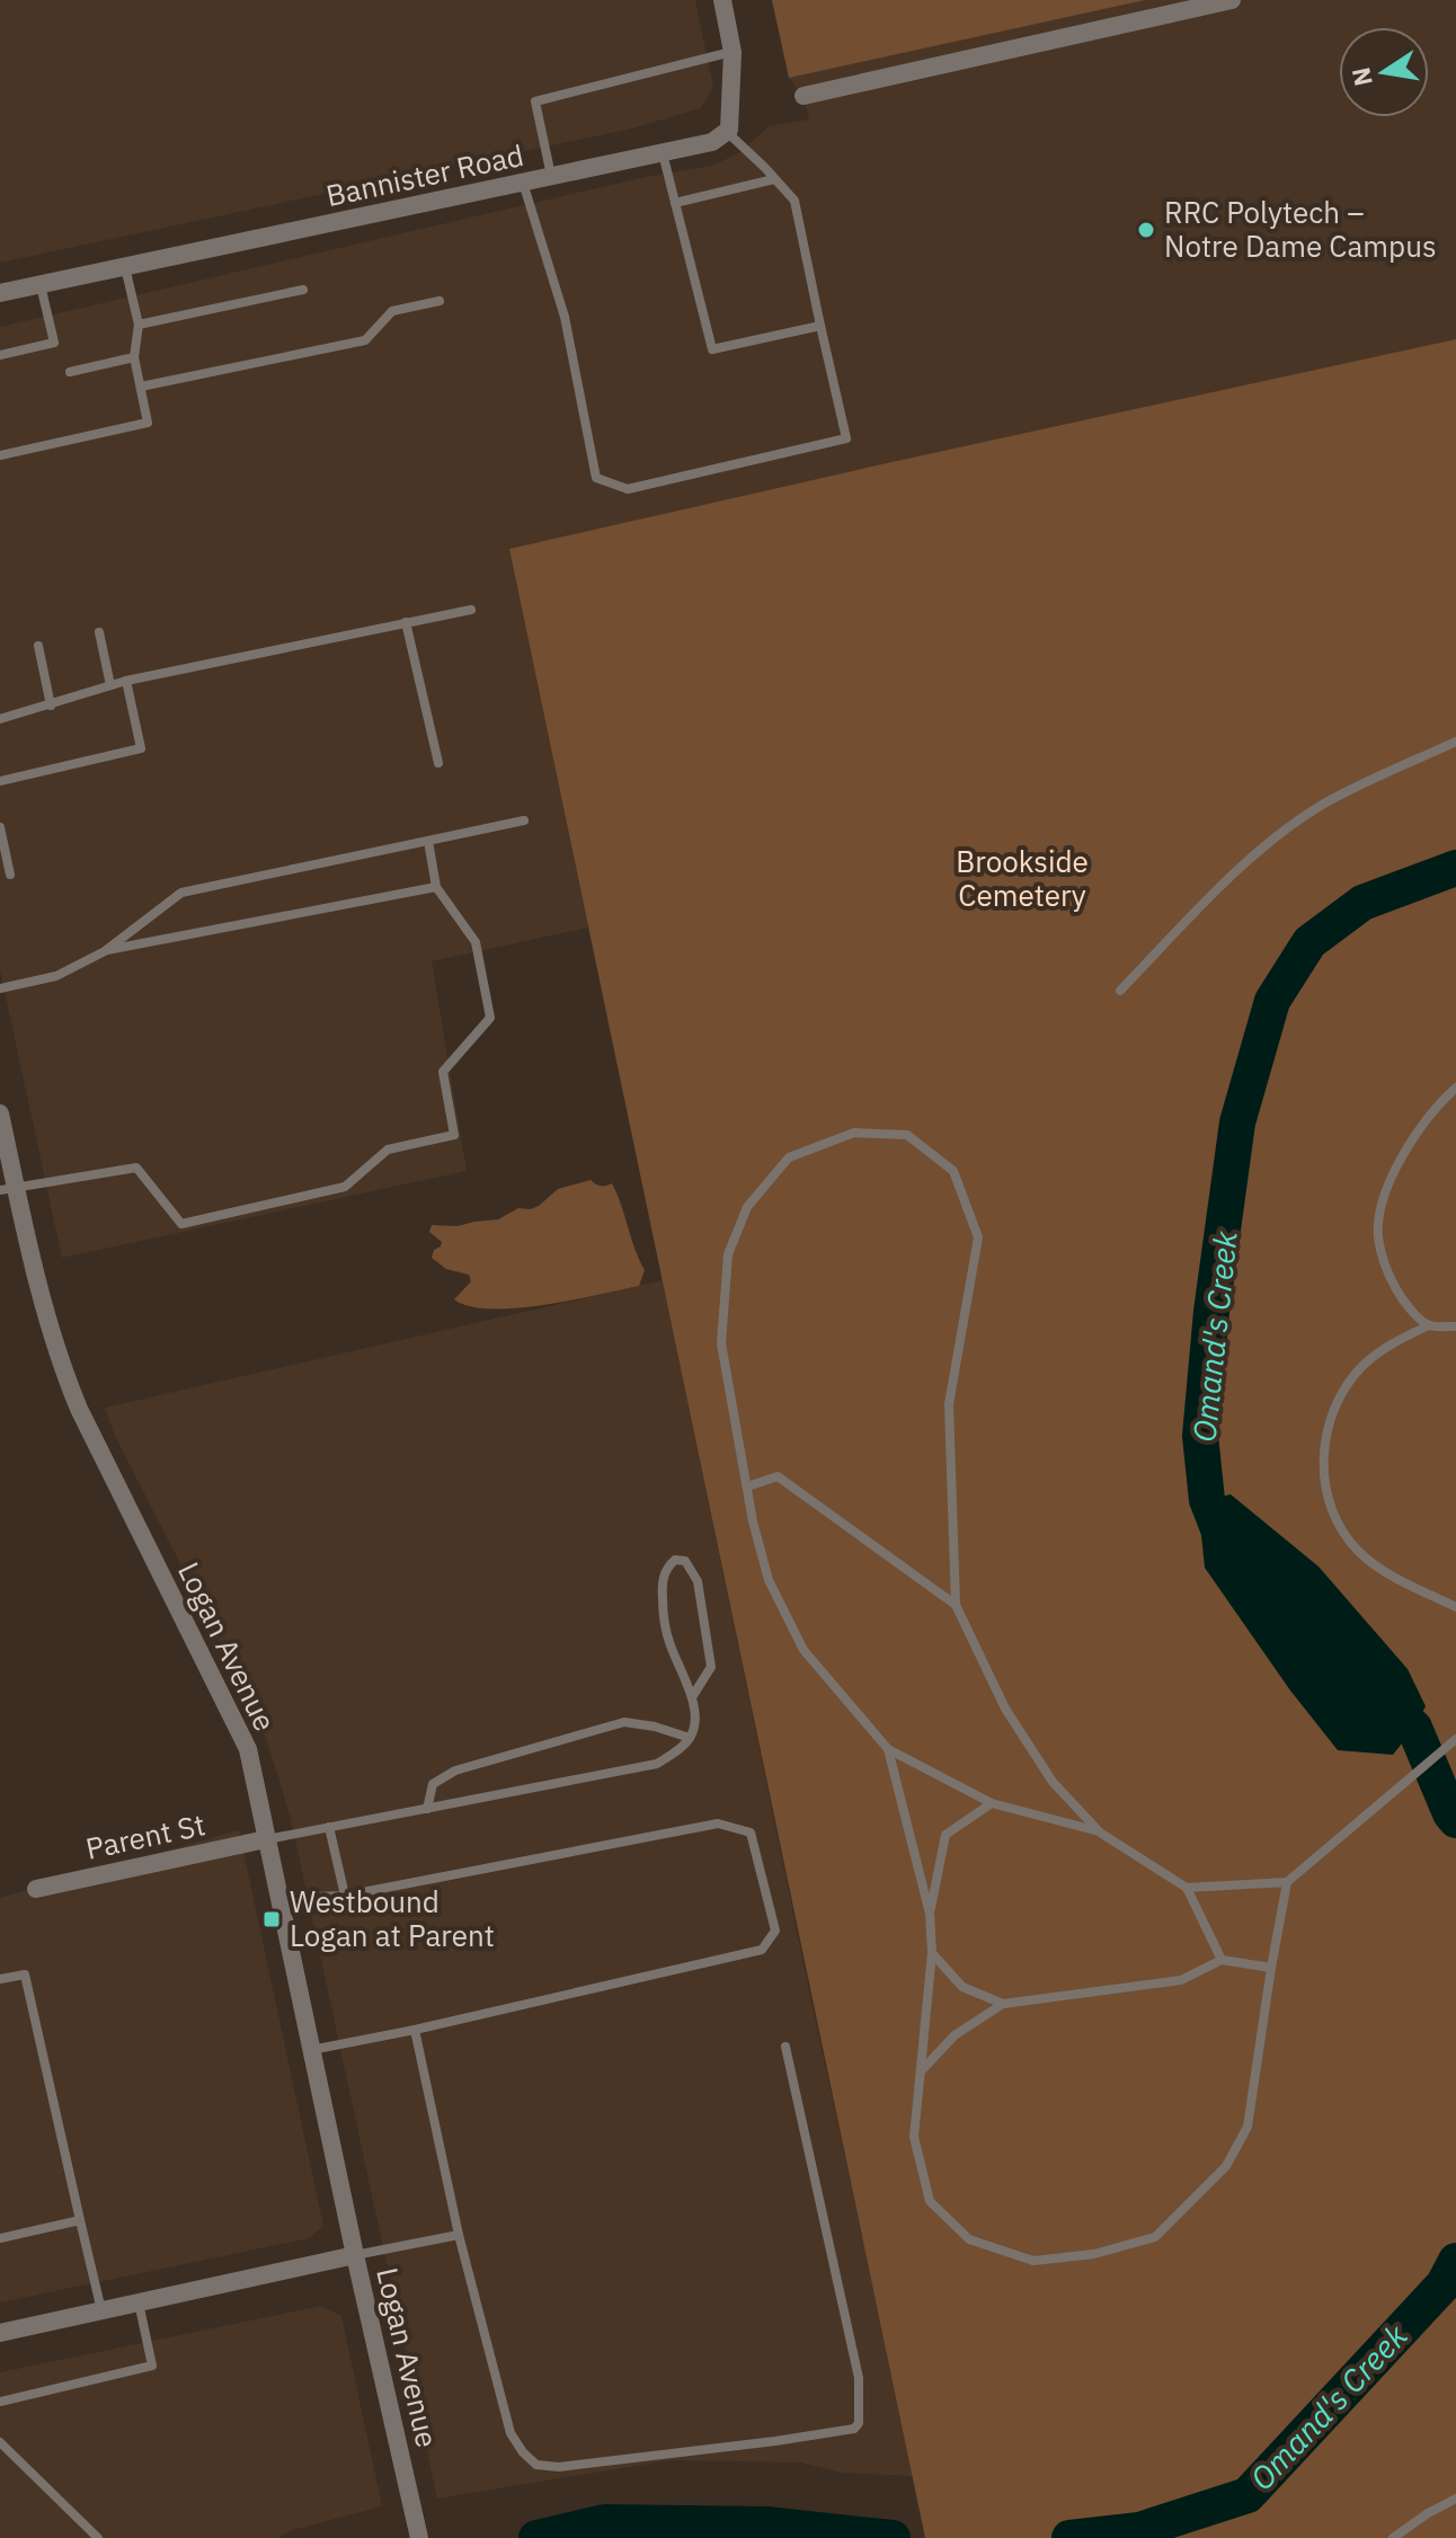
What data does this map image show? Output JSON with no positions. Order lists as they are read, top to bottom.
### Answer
{
  "streets": {
    "street": ["Bannister Road", "Logan Avenue", "Parent St"]
  },
  "crossings": [
    ["Logan Avenue", "Parent St"]
  ],
  "water": ["Omand's Creek"],
  "parks": ["Brookside Cemetery"],
  "places": {
    "other": ["RRC Polytech – Notre Dame Campus"],
    "transit": ["Westbound Logan at Parent"]
  },
  "north": "left"
}
